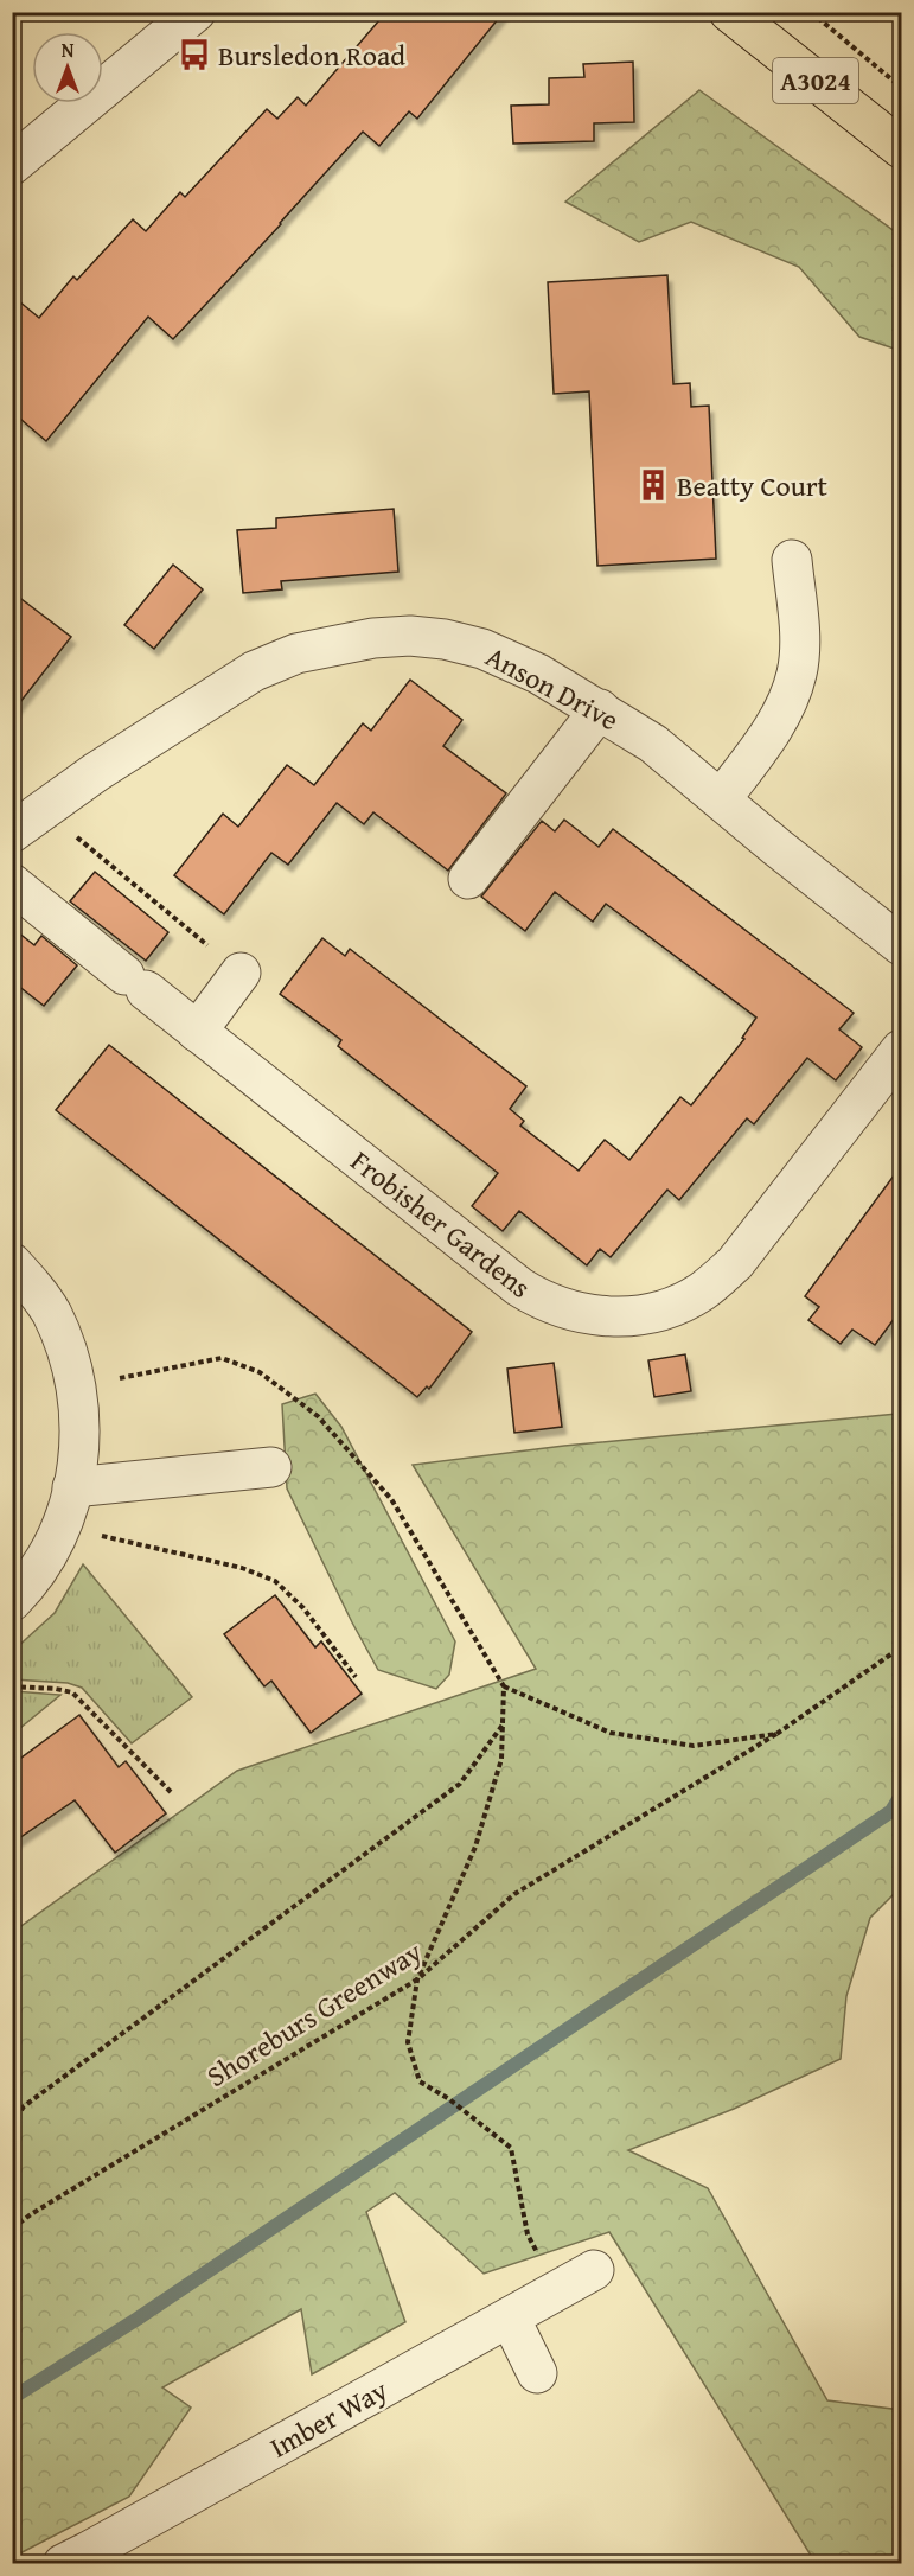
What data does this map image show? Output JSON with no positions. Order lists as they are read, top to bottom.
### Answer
{
  "streets": {
    "main road": ["A3024"],
    "street": ["Anson Drive", "Frobisher Gardens", "Imber Way"],
    "path": ["Shoreburs Greenway"]
  },
  "places": {
    "bus stop": ["Bursledon Road"],
    "building": ["Beatty Court"]
  },
  "north": "top"
}
